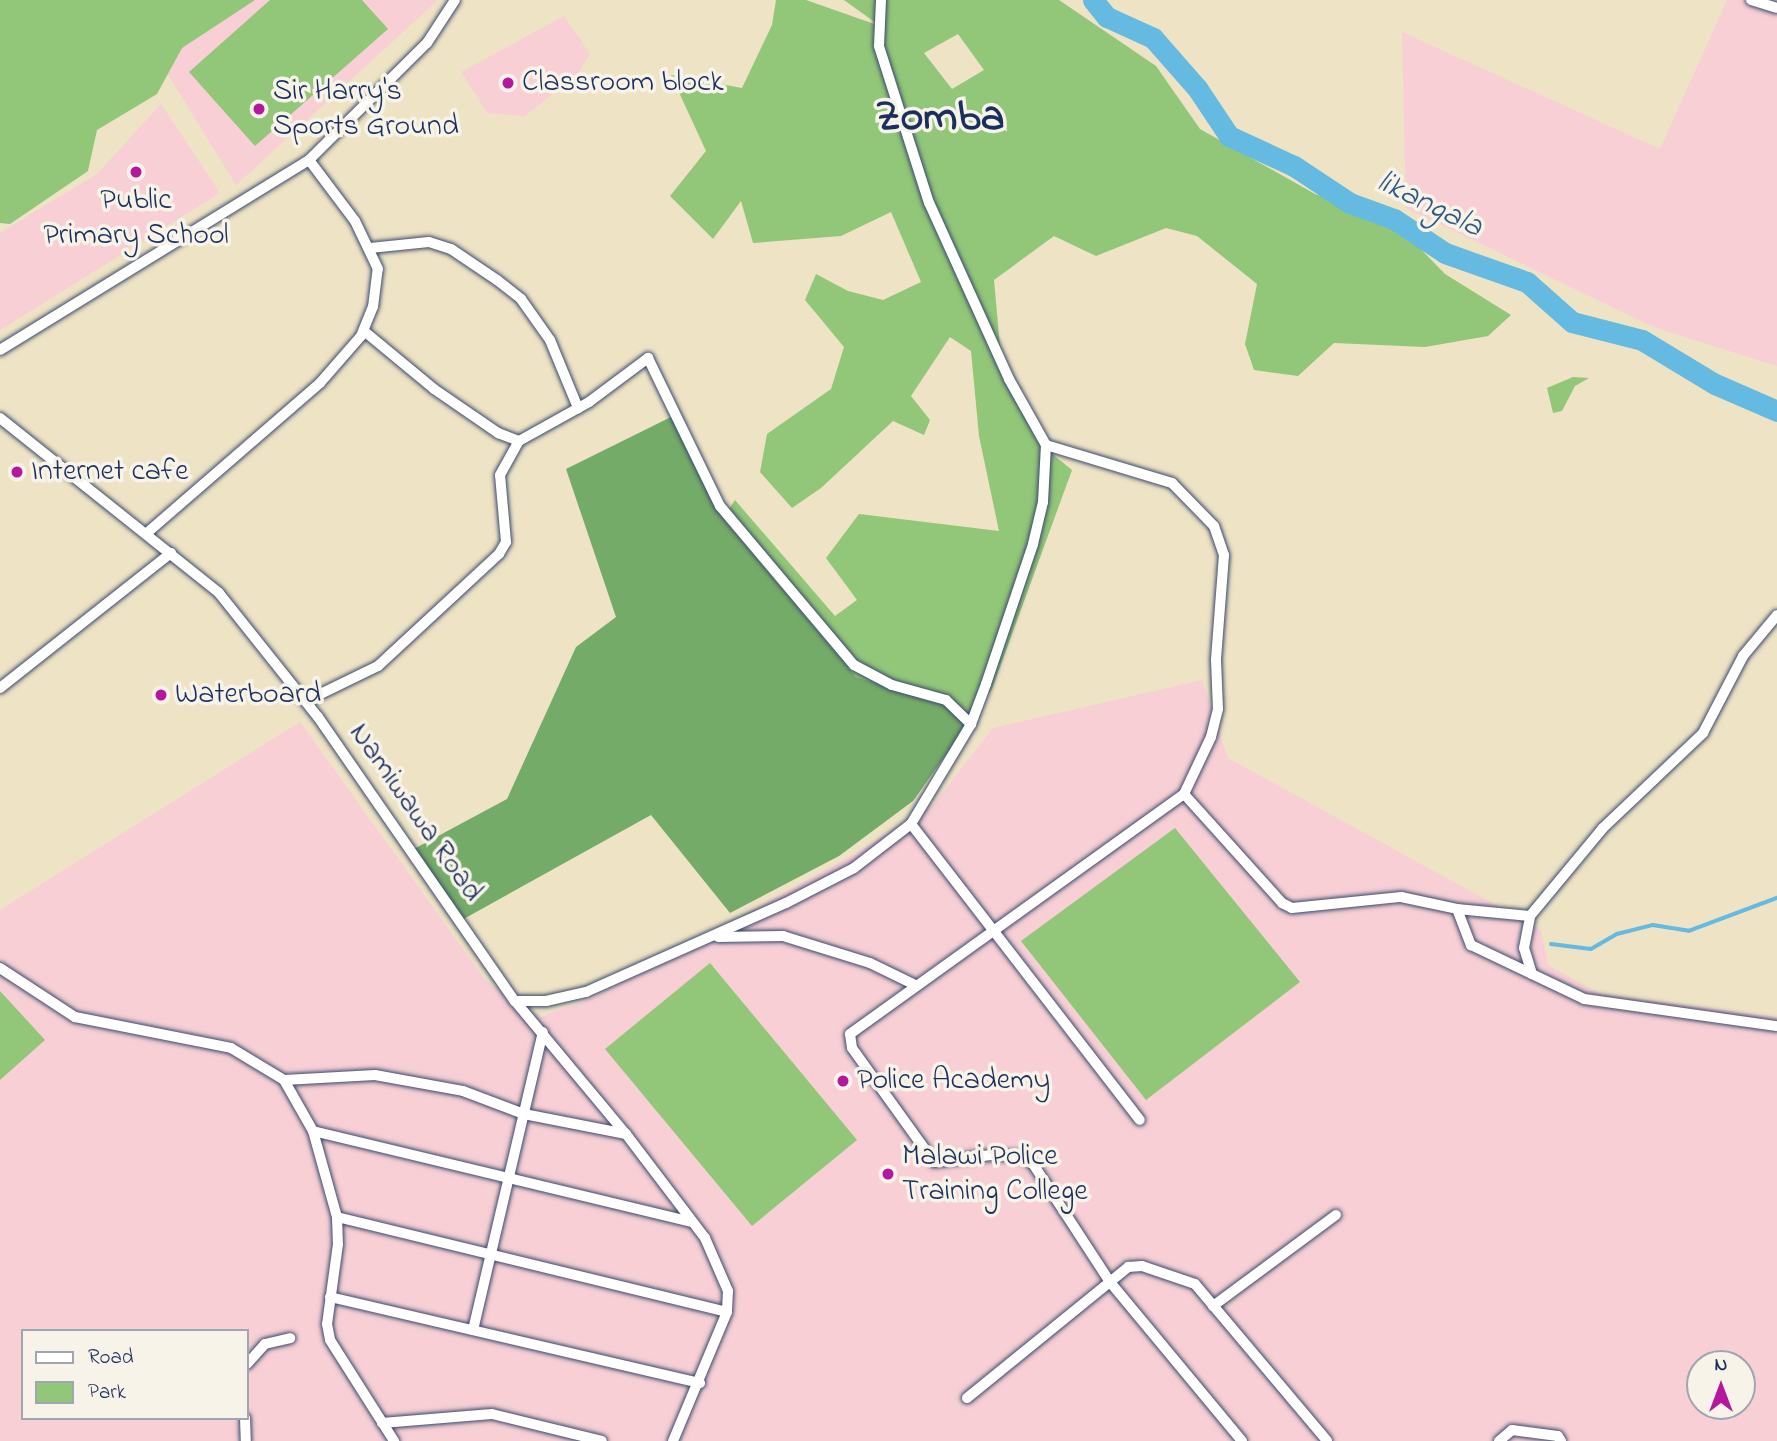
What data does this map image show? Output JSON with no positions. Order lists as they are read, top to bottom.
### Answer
{
  "streets": {
    "street": ["Namiwawa Road"]
  },
  "districts": ["Zomba"],
  "water": ["likangala"],
  "places": [
    "Classroom block",
    "Sir Harry's Sports Ground",
    "Public Primary School",
    "Internet cafe",
    "Waterboard",
    "Police Academy",
    "Malawi Police Training College"
  ],
  "legend": ["Road", "Park"],
  "north": "top"
}
